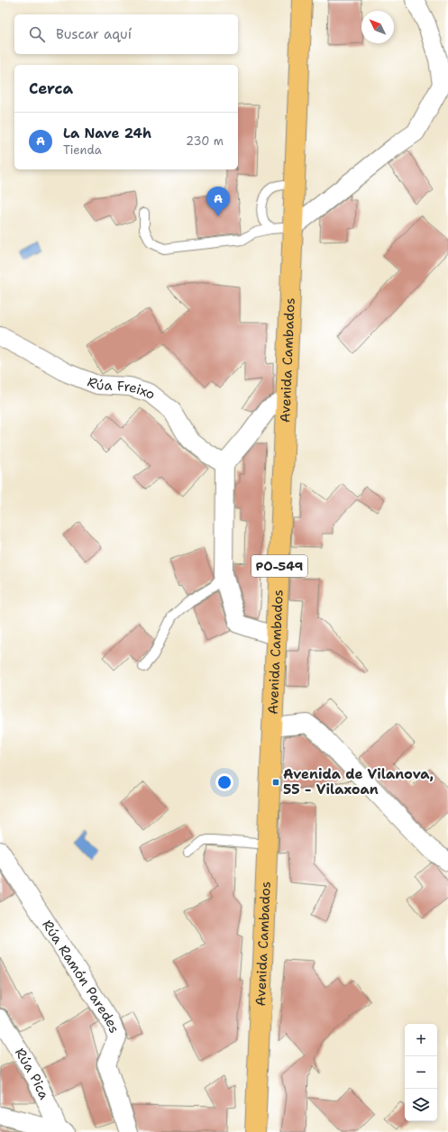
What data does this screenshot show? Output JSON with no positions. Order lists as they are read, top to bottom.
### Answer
{
  "streets": {
    "main road": ["Avenida Cambados", "PO-549"],
    "street": ["Rúa Freixo", "Rúa Ramón Paredes", "Rúa Pica"]
  },
  "places": {
    "transit": ["Avenida de Vilanova, 55 - Vilaxoan"]
  },
  "north": "top left",
  "page": {
    "search": "Buscar aquí",
    "heading": "Cerca",
    "list": [
      {
        "mark": "A",
        "name": "La Nave 24h",
        "note": "Tienda",
        "value": "230 m"
      }
    ],
    "pins": "A",
    "map_buttons": ["+", "−"]
  }
}
